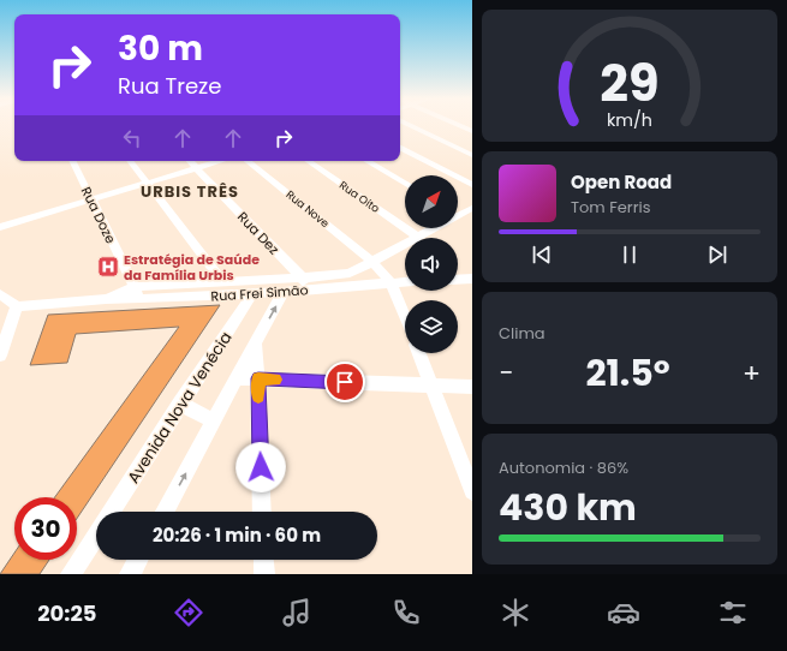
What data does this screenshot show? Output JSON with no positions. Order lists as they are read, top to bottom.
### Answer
{
  "streets": {
    "street": [
      "Rua Oito",
      "Rua Nove",
      "Rua Doze",
      "Rua Dez",
      "Rua Frei Simão",
      "Avenida Nova Venécia"
    ]
  },
  "crossings": [
    ["Rua Oito", "Rua Frei Simão"],
    ["Rua Nove", "Rua Frei Simão"],
    ["Rua Doze", "Rua Frei Simão"],
    ["Rua Dez", "Rua Frei Simão"],
    ["Rua Frei Simão", "Avenida Nova Venécia"]
  ],
  "districts": ["URBIS TRÊS"],
  "places": {
    "hospital": ["Estratégia de Saúde da Família Urbis"]
  },
  "north": "top right",
  "page": {
    "turn": ["30 m", "Rua Treze"],
    "song": ["Open Road", "Tom Ferris"],
    "tile": [
      "Clima",
      ["Autonomia · 86%", "430 km"]
    ],
    "heat": ["−", "21.5°", "+"],
    "limit": "30",
    "trip": "20:26 · 1 min · 60 m",
    "tabs": "20:25",
    "gauge": ["29", "km/h"]
  }
}
